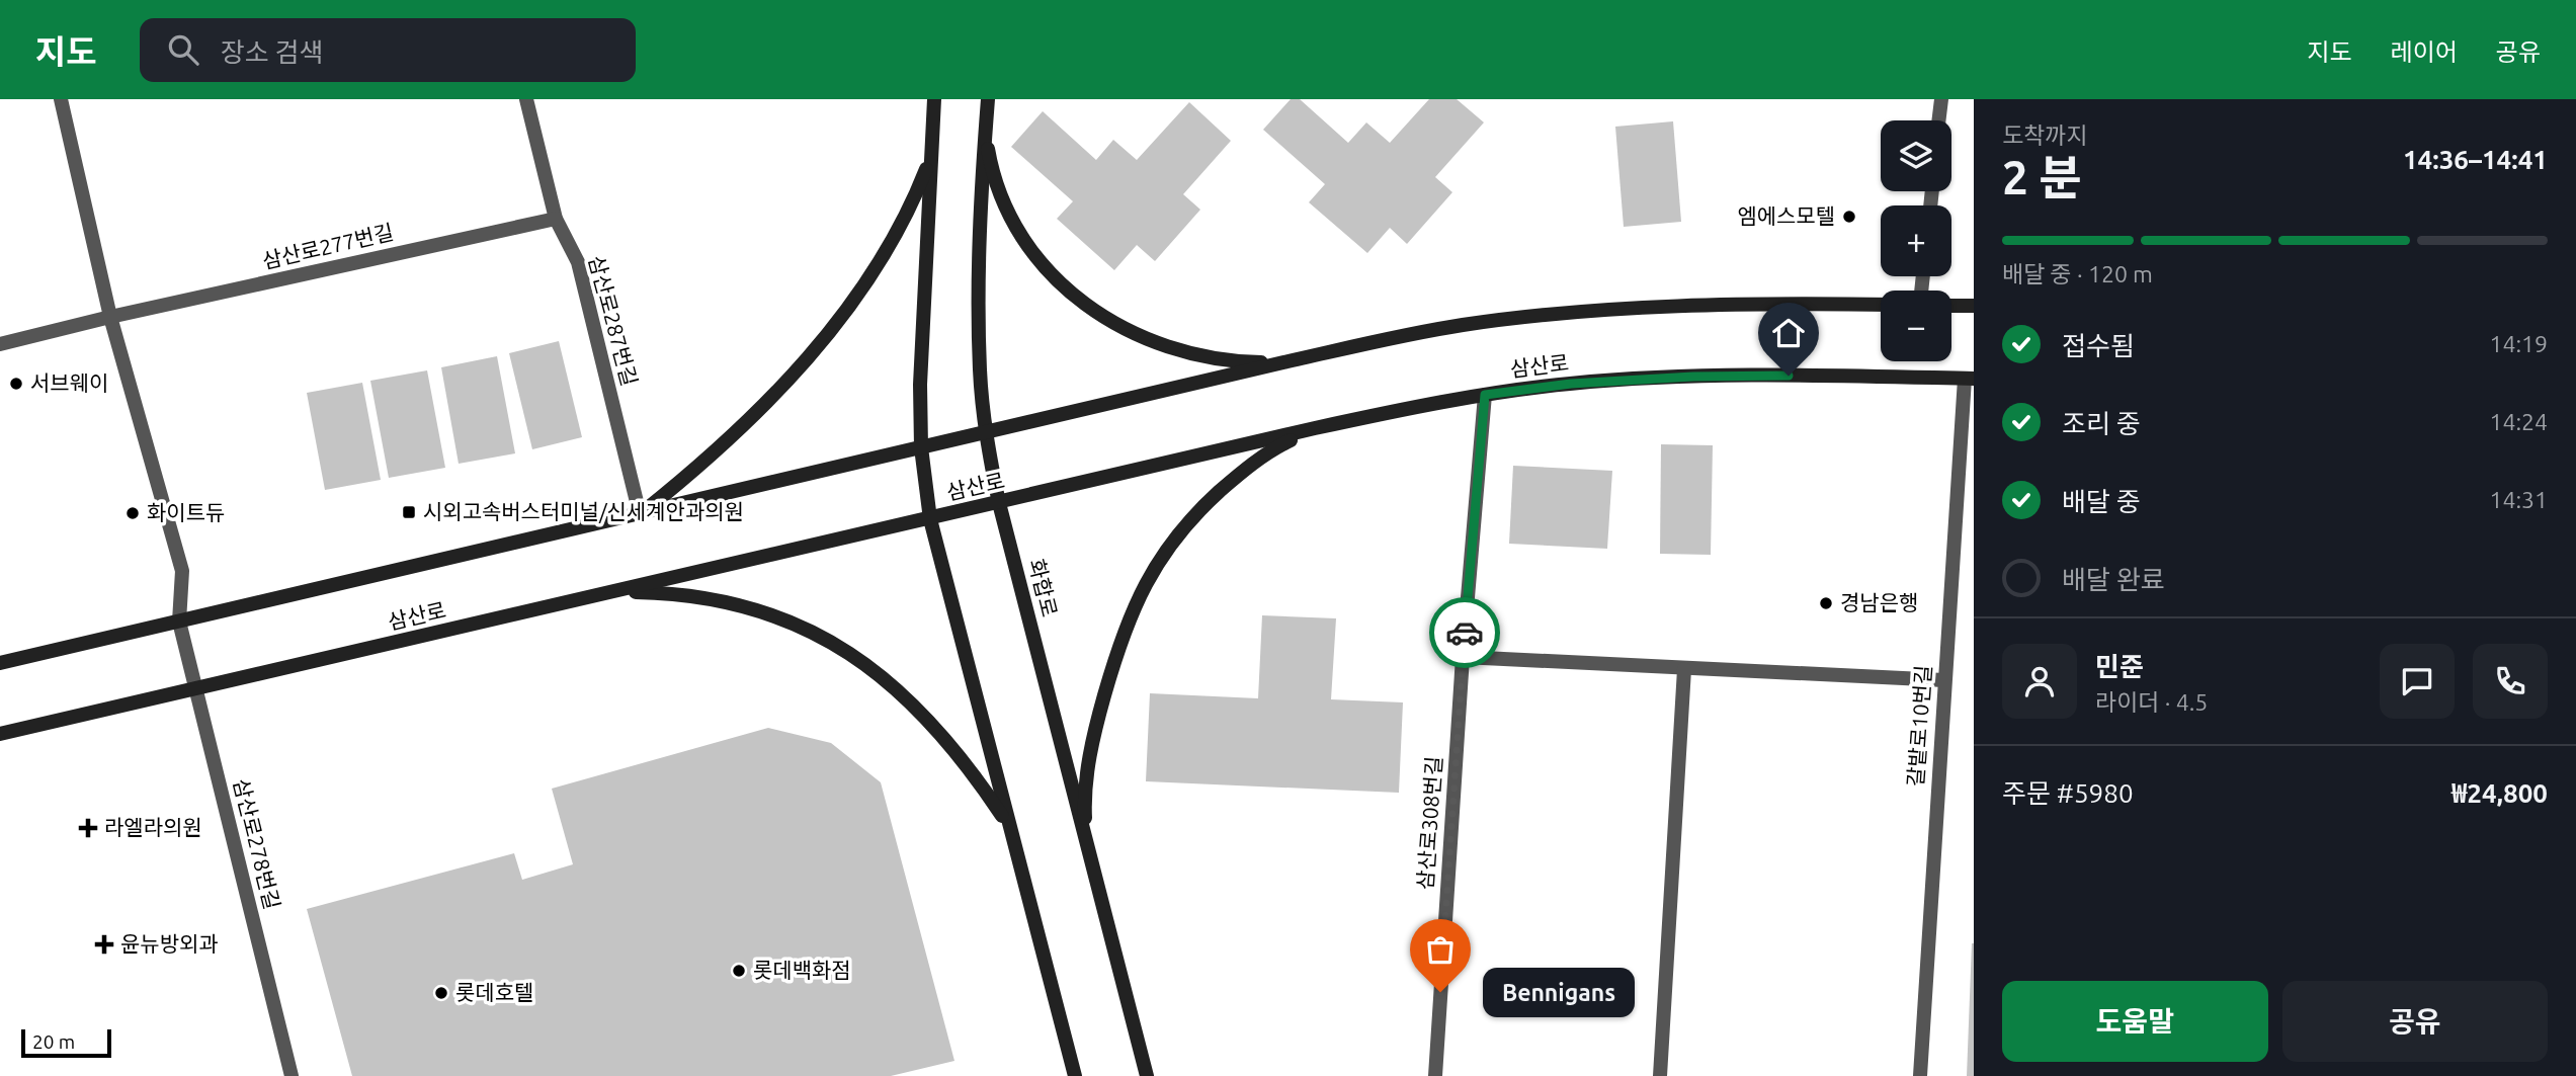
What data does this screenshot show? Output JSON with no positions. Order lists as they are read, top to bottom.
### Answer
{
  "streets": {
    "main road": ["삼산로", "화합로"],
    "street": [
      "삼산로277번길",
      "삼산로287번길",
      "갈밭로10번길",
      "삼산로308번길",
      "삼산로278번길"
    ]
  },
  "crossings": [
    ["삼산로277번길", "삼산로287번길"],
    ["삼산로", "화합로"],
    ["삼산로", "갈밭로10번길"],
    ["삼산로", "삼산로308번길"],
    ["삼산로", "삼산로278번길"]
  ],
  "places": {
    "other": [
      "엠에스모텔",
      "서브웨이",
      "화이트듀",
      "경남은행",
      "롯데백화점",
      "Bennigans",
      "롯데호텔"
    ],
    "transit": ["시외고속버스터미널/신세계안과의원"],
    "health": ["라엘라의원", "윤뉴방외과"]
  },
  "scale_bar": "20 m",
  "page": {
    "header": "지도",
    "search": "장소 검색",
    "nav": ["지도", "레이어", "공유"],
    "heading": ["2 분", "도착까지", "14:36–14:41"],
    "panel": [
      "민준",
      "라이더 · 4.5",
      "주문 #5980",
      "₩24,800"
    ],
    "map_buttons": ["+", "−"],
    "bar": "배달 중 · 120 m",
    "list": [
      ["접수됨", "14:19"],
      ["조리 중", "14:24"],
      ["배달 중", "14:31"],
      "배달 완료"
    ],
    "buttons": ["도움말", "공유"],
    "bubble": "Bennigans",
    "scale": "20 m"
  }
}
